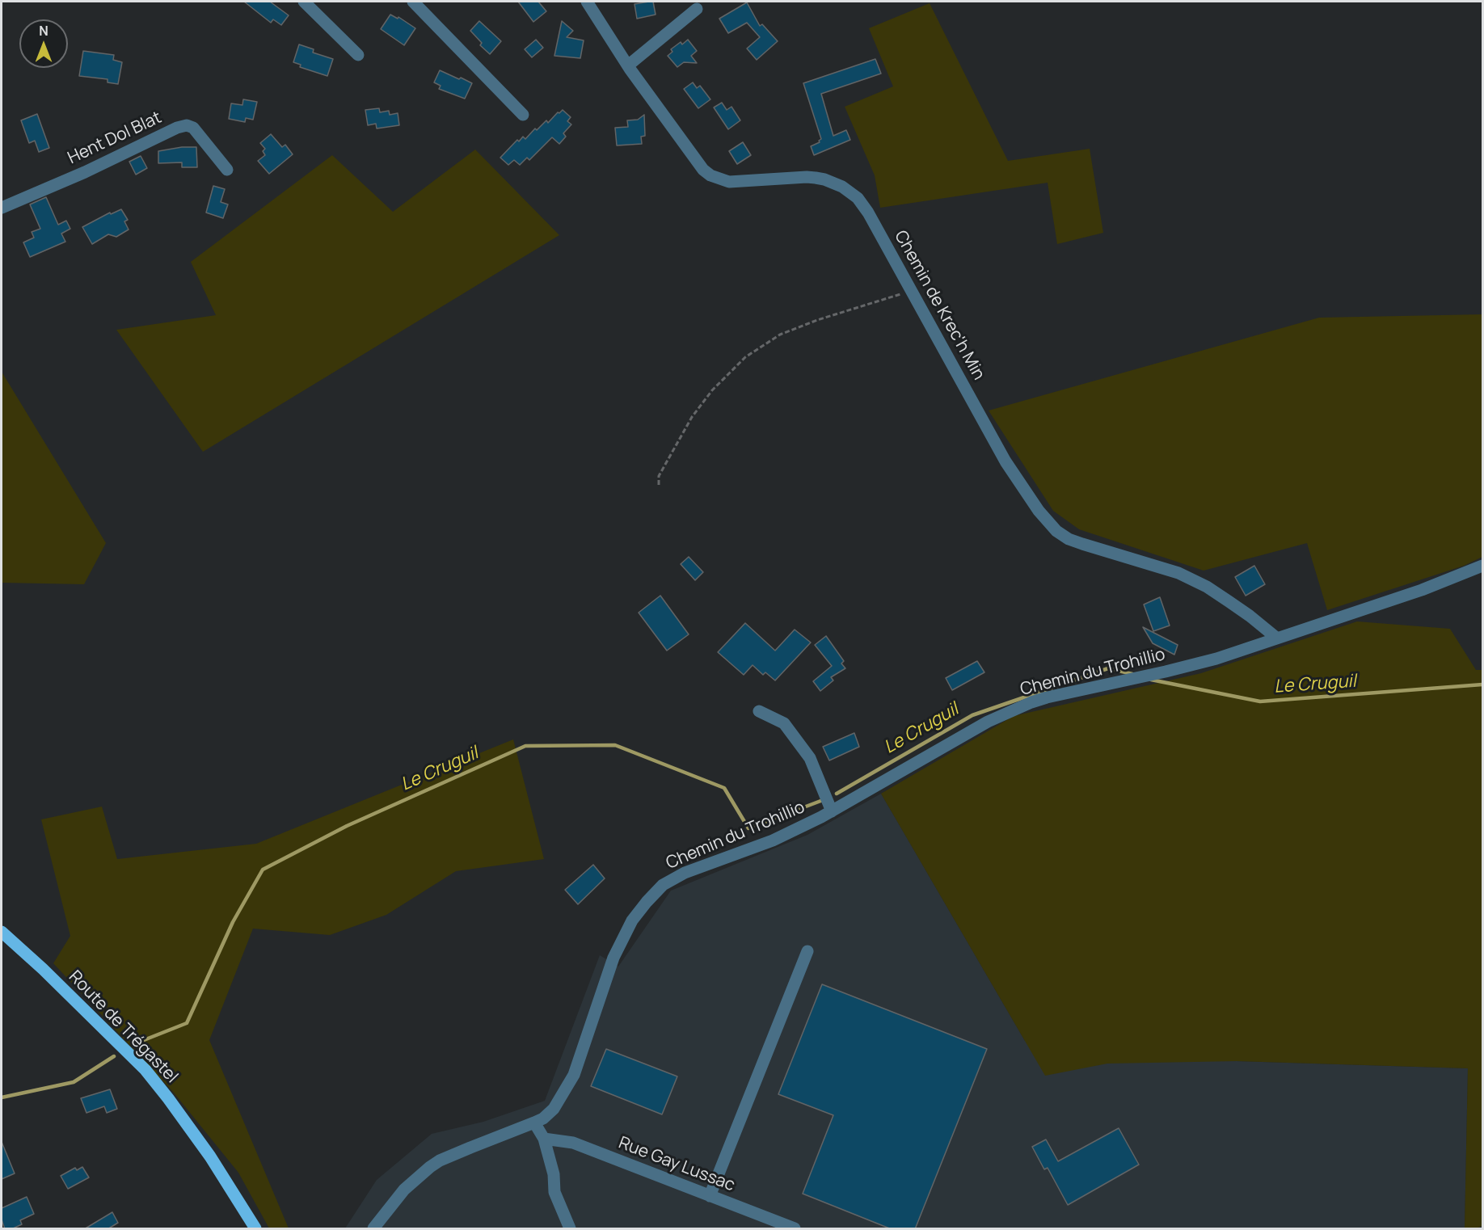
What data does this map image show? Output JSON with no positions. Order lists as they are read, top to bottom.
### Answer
{
  "streets": {
    "main road": ["Route de Trégastel"],
    "street": [
      "Hent Dol Blat",
      "Chemin de Krec'h Min",
      "Chemin du Trohillio",
      "Rue Gay Lussac"
    ]
  },
  "crossings": [
    ["Chemin de Krec'h Min", "Chemin du Trohillio"]
  ],
  "water": ["Le Cruguil"],
  "north": "top"
}
